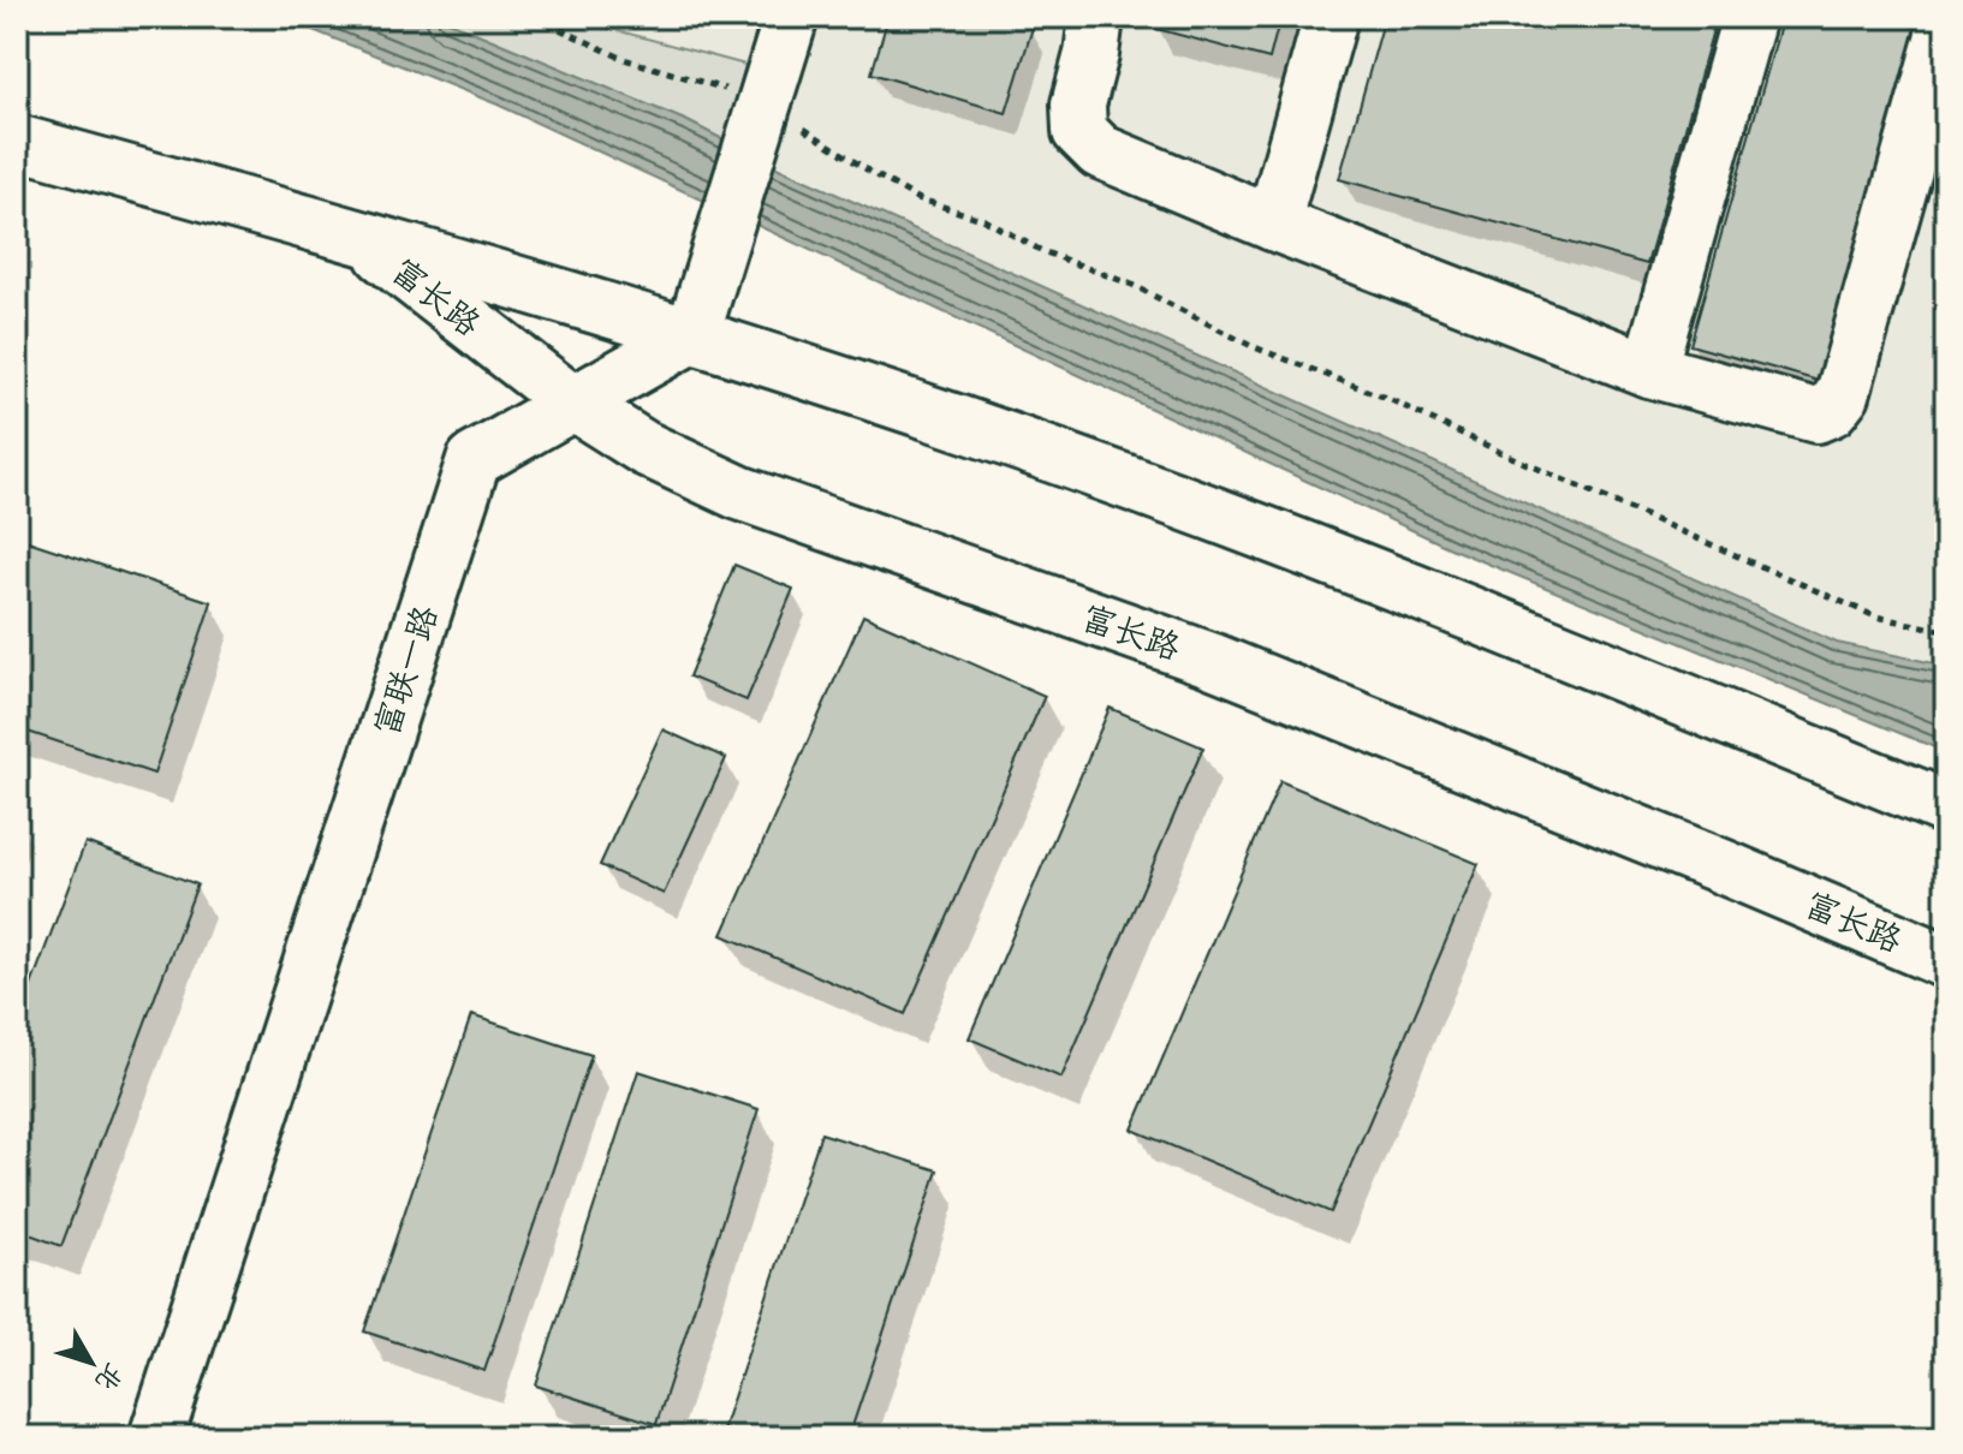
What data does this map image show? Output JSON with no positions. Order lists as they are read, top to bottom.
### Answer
{
  "streets": {
    "main road": ["富长路", "富联一路"]
  },
  "crossings": [
    ["富长路", "富联一路"]
  ],
  "north": "bottom right"
}
